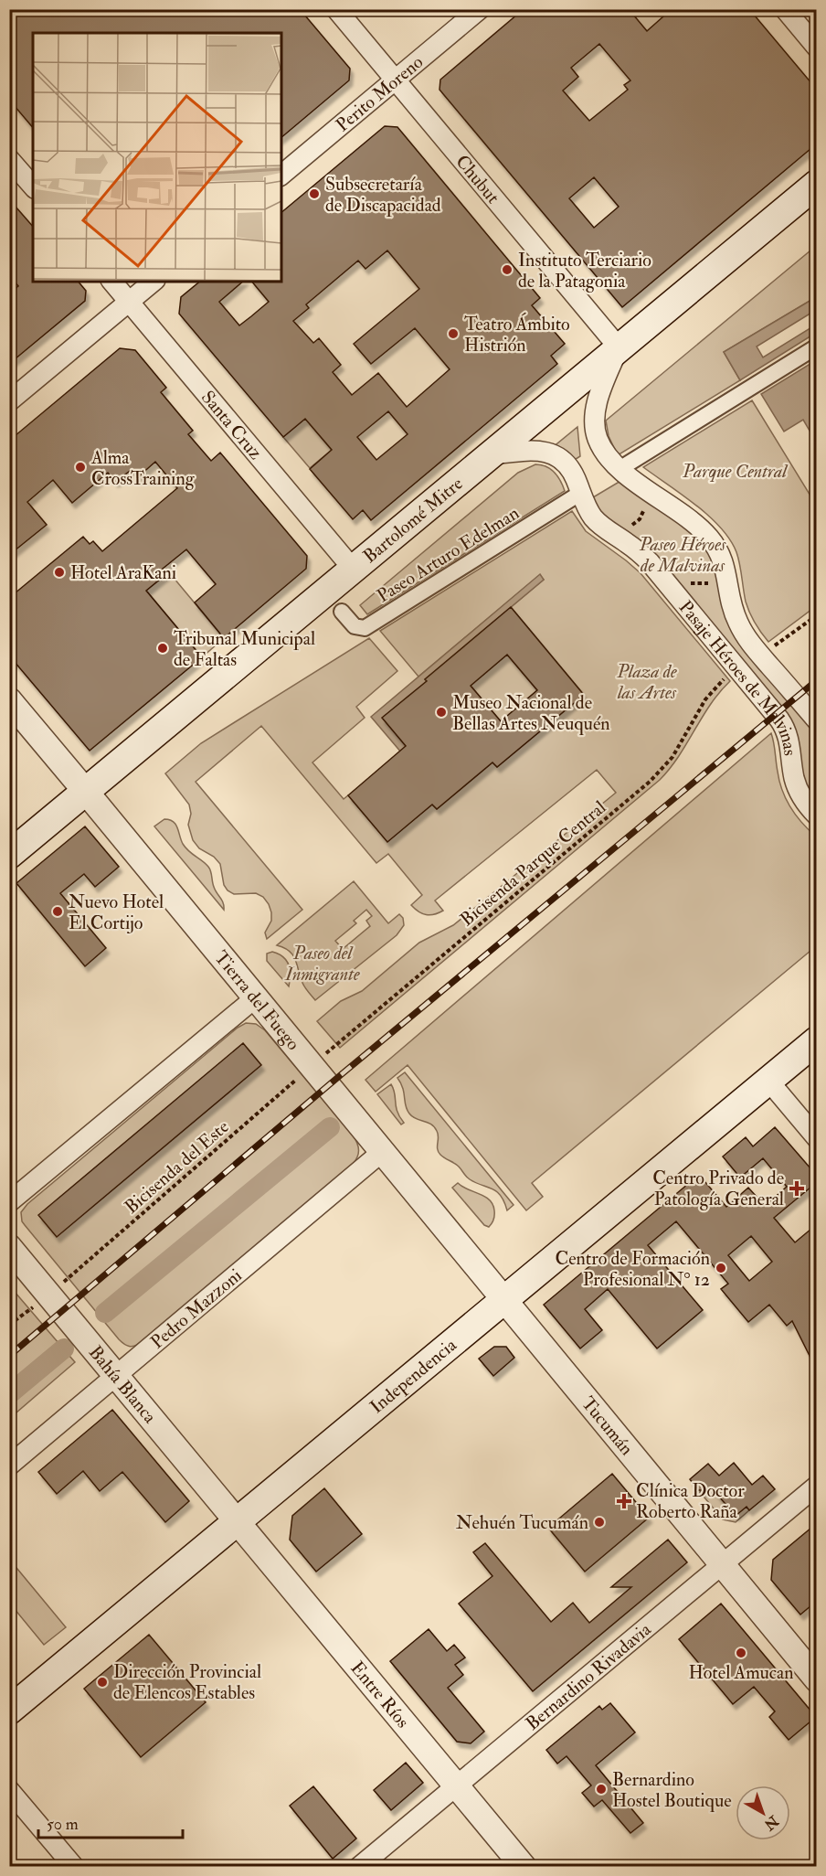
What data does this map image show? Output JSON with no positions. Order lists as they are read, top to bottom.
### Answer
{
  "streets": {
    "main road": ["Bartolomé Mitre", "Independencia"],
    "street": [
      "Perito Moreno",
      "Chubut",
      "Santa Cruz",
      "Paseo Arturo Edelman",
      "Pasaje Héroes de Malvinas",
      "Tierra del Fuego",
      "Pedro Mazzoni",
      "Bahía Blanca",
      "Tucumán",
      "Bernardino Rivadavia",
      "Entre Ríos"
    ],
    "path": ["Bicisenda Parque Central", "Bicisenda del Este"]
  },
  "crossings": [
    ["Perito Moreno", "Chubut"],
    ["Chubut", "Bartolomé Mitre"],
    ["Chubut", "Pasaje Héroes de Malvinas"],
    ["Santa Cruz", "Bartolomé Mitre"],
    ["Bartolomé Mitre", "Pasaje Héroes de Malvinas"],
    ["Bartolomé Mitre", "Tierra del Fuego"],
    ["Tierra del Fuego", "Pedro Mazzoni"],
    ["Tierra del Fuego", "Independencia"],
    ["Tierra del Fuego", "Tucumán"],
    ["Pedro Mazzoni", "Bahía Blanca"],
    ["Independencia", "Bahía Blanca"],
    ["Independencia", "Tucumán"],
    ["Independencia", "Entre Ríos"],
    ["Bahía Blanca", "Entre Ríos"],
    ["Tucumán", "Bernardino Rivadavia"],
    ["Bernardino Rivadavia", "Entre Ríos"]
  ],
  "parks": [
    "Parque Central",
    "Paseo Héroes de Malvinas",
    "Plaza de las Artes",
    "Paseo del Inmigrante"
  ],
  "places": {
    "other": [
      "Subsecretaría de Discapacidad",
      "Instituto Terciario de la Patagonia",
      "Teatro Ámbito Histrión",
      "Alma CrossTraining",
      "Hotel AraKani",
      "Tribunal Municipal de Faltas",
      "Museo Nacional de Bellas Artes Neuquén",
      "Nuevo Hotel El Cortijo",
      "Centro de Formación Profesional N° 12",
      "Nehuén Tucumán",
      "Hotel Amucan",
      "Dirección Provincial de Elencos Estables",
      "Bernardino Hostel Boutique"
    ],
    "health": ["Centro Privado de Patología General", "Clínica Doctor Roberto Raña"]
  },
  "scale_bar": "50 m",
  "north": "bottom right"
}
